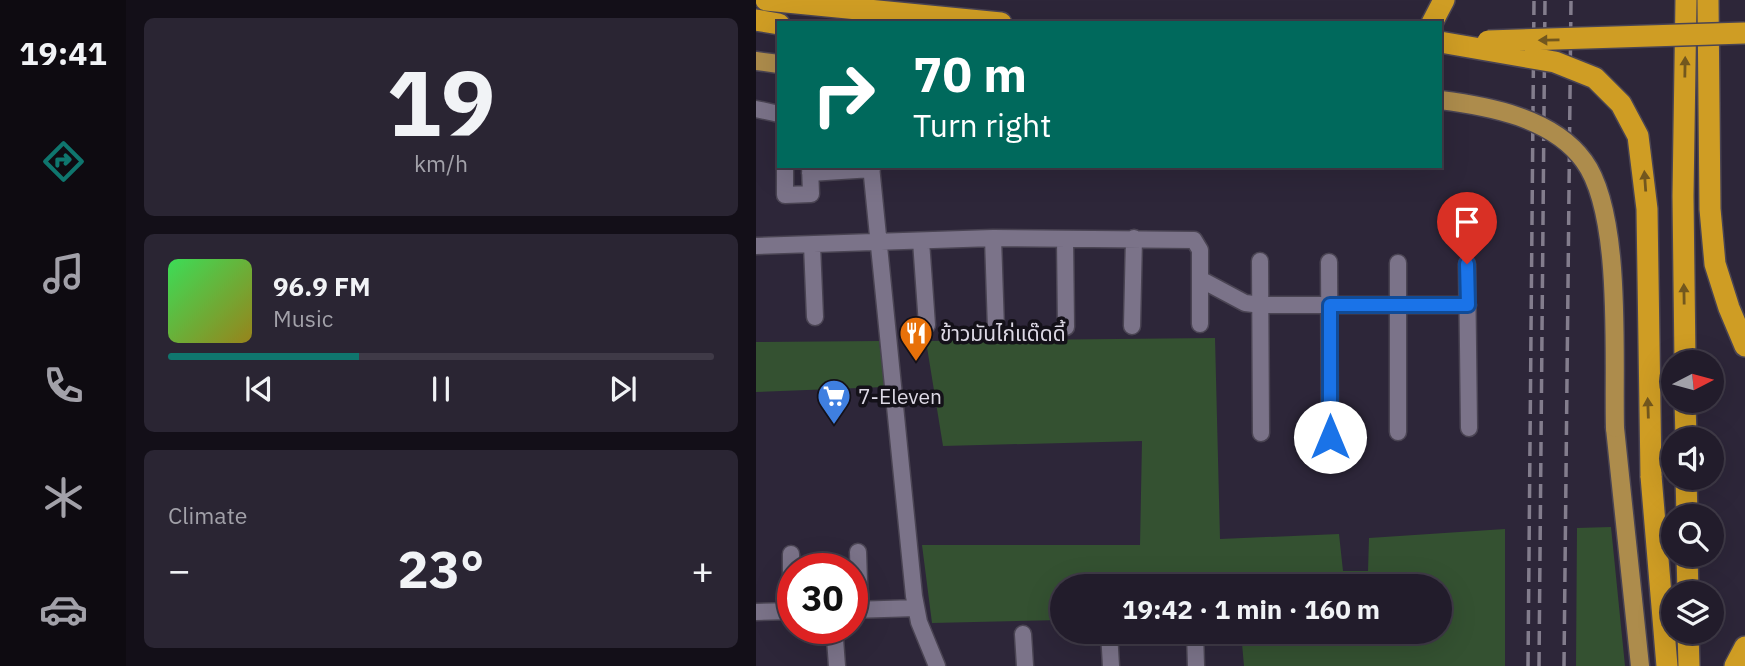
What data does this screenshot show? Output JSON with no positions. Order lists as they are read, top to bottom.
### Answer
{
  "places": {
    "restaurant": ["ข้าวมันไก่แด๊ดดี้"],
    "supermarket": ["7-Eleven"]
  },
  "north": "right",
  "page": {
    "tabs": "19:41",
    "tile": [
      ["19", "km/h"],
      "Climate"
    ],
    "turn": ["70 m", "Turn right"],
    "song": ["96.9 FM", "Music"],
    "heat": ["−", "23°", "+"],
    "limit": "30",
    "trip": "19:42 · 1 min · 160 m"
  }
}
